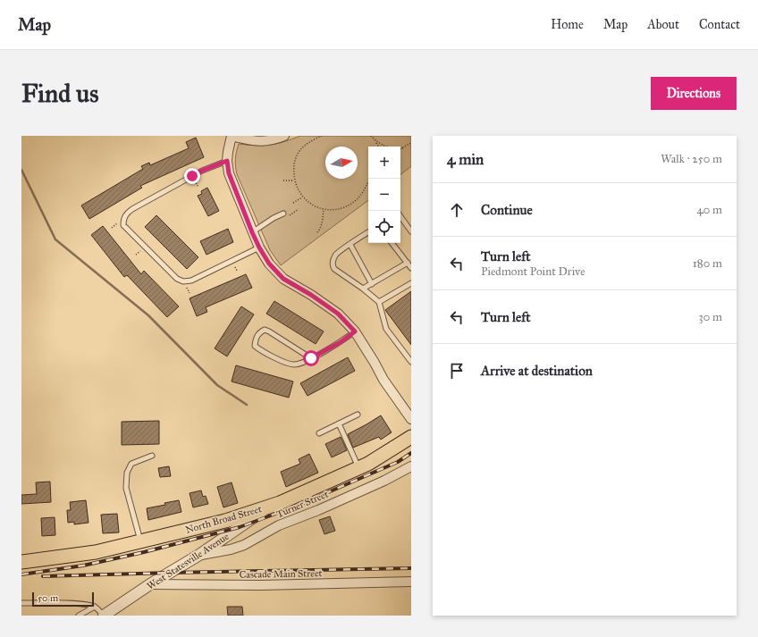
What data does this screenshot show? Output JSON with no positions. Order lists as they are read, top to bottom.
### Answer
{
  "streets": {
    "main road": ["North Broad Street"],
    "street": ["Turner Street", "West Statesville Avenue", "Cascade Main Street"]
  },
  "crossings": [
    ["Turner Street", "West Statesville Avenue"],
    ["North Broad Street", "West Statesville Avenue"],
    ["West Statesville Avenue", "Cascade Main Street"]
  ],
  "scale_bar": "50 m",
  "north": "right",
  "page": {
    "header": "Map",
    "nav": [
      "Home",
      "Map",
      "About",
      "Contact"
    ],
    "buttons": "Directions",
    "title": "Find us",
    "heading": ["4 min", "Walk · 250 m"],
    "map_buttons": ["+", "−"],
    "list": [
      ["Continue", "40 m"],
      ["Turn left", "Piedmont Point Drive", "180 m"],
      ["Turn left", "30 m"],
      "Arrive at destination"
    ],
    "scale": "50 m"
  }
}
